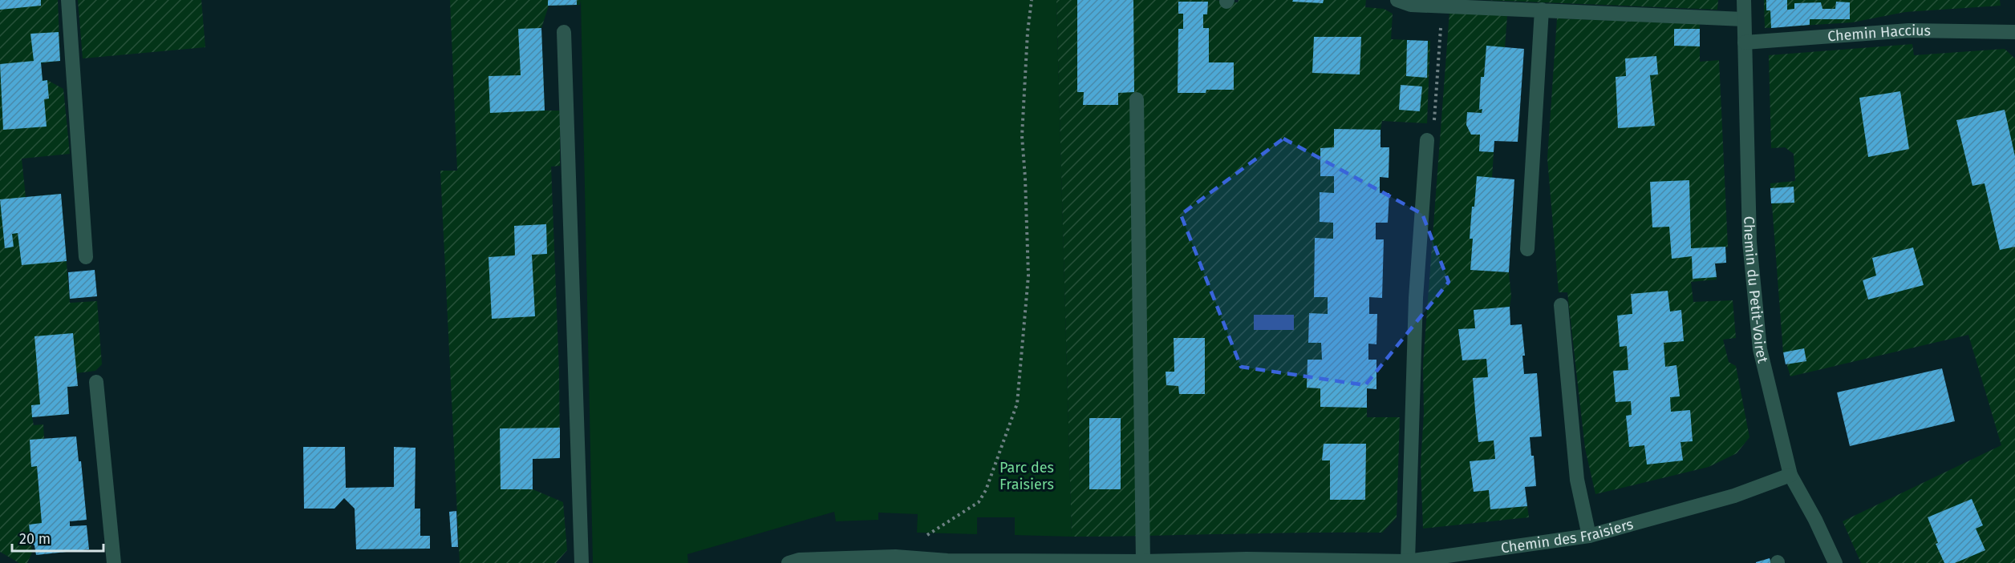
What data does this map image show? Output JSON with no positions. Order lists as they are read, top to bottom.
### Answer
{
  "streets": {
    "street": ["Chemin Haccius", "Chemin du Petit-Voiret", "Chemin des Fraisiers"]
  },
  "crossings": [
    ["Chemin Haccius", "Chemin du Petit-Voiret"],
    ["Chemin du Petit-Voiret", "Chemin des Fraisiers"]
  ],
  "parks": ["Parc des Fraisiers"],
  "scale_bar": "20 m"
}
